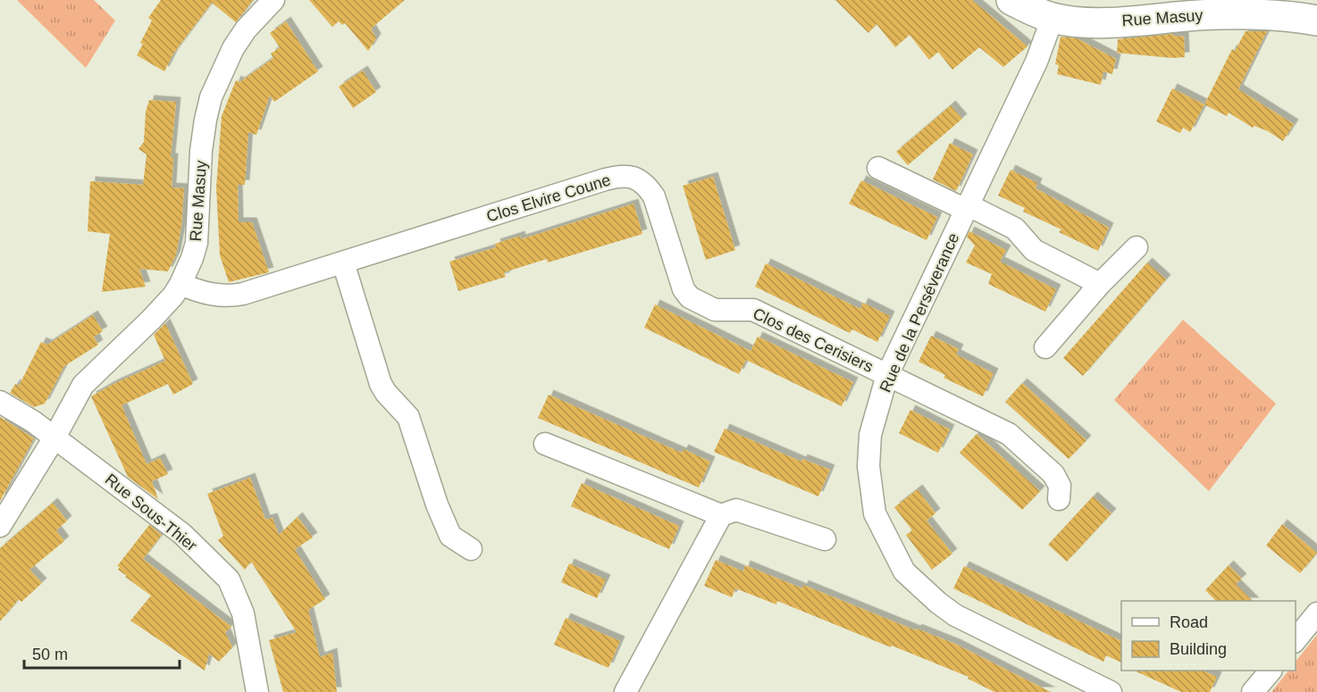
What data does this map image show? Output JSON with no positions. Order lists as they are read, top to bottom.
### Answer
{
  "streets": {
    "street": [
      "Rue Masuy",
      "Clos Elvire Coune",
      "Rue de la Perséverance",
      "Clos des Cerisiers",
      "Rue Sous-Thier"
    ]
  },
  "crossings": [
    ["Rue Masuy", "Clos Elvire Coune"],
    ["Rue Masuy", "Rue de la Perséverance"],
    ["Rue Masuy", "Rue Sous-Thier"],
    ["Clos Elvire Coune", "Clos des Cerisiers"],
    ["Rue de la Perséverance", "Clos des Cerisiers"]
  ],
  "legend": ["Road", "Building"],
  "scale_bar": "50 m"
}
